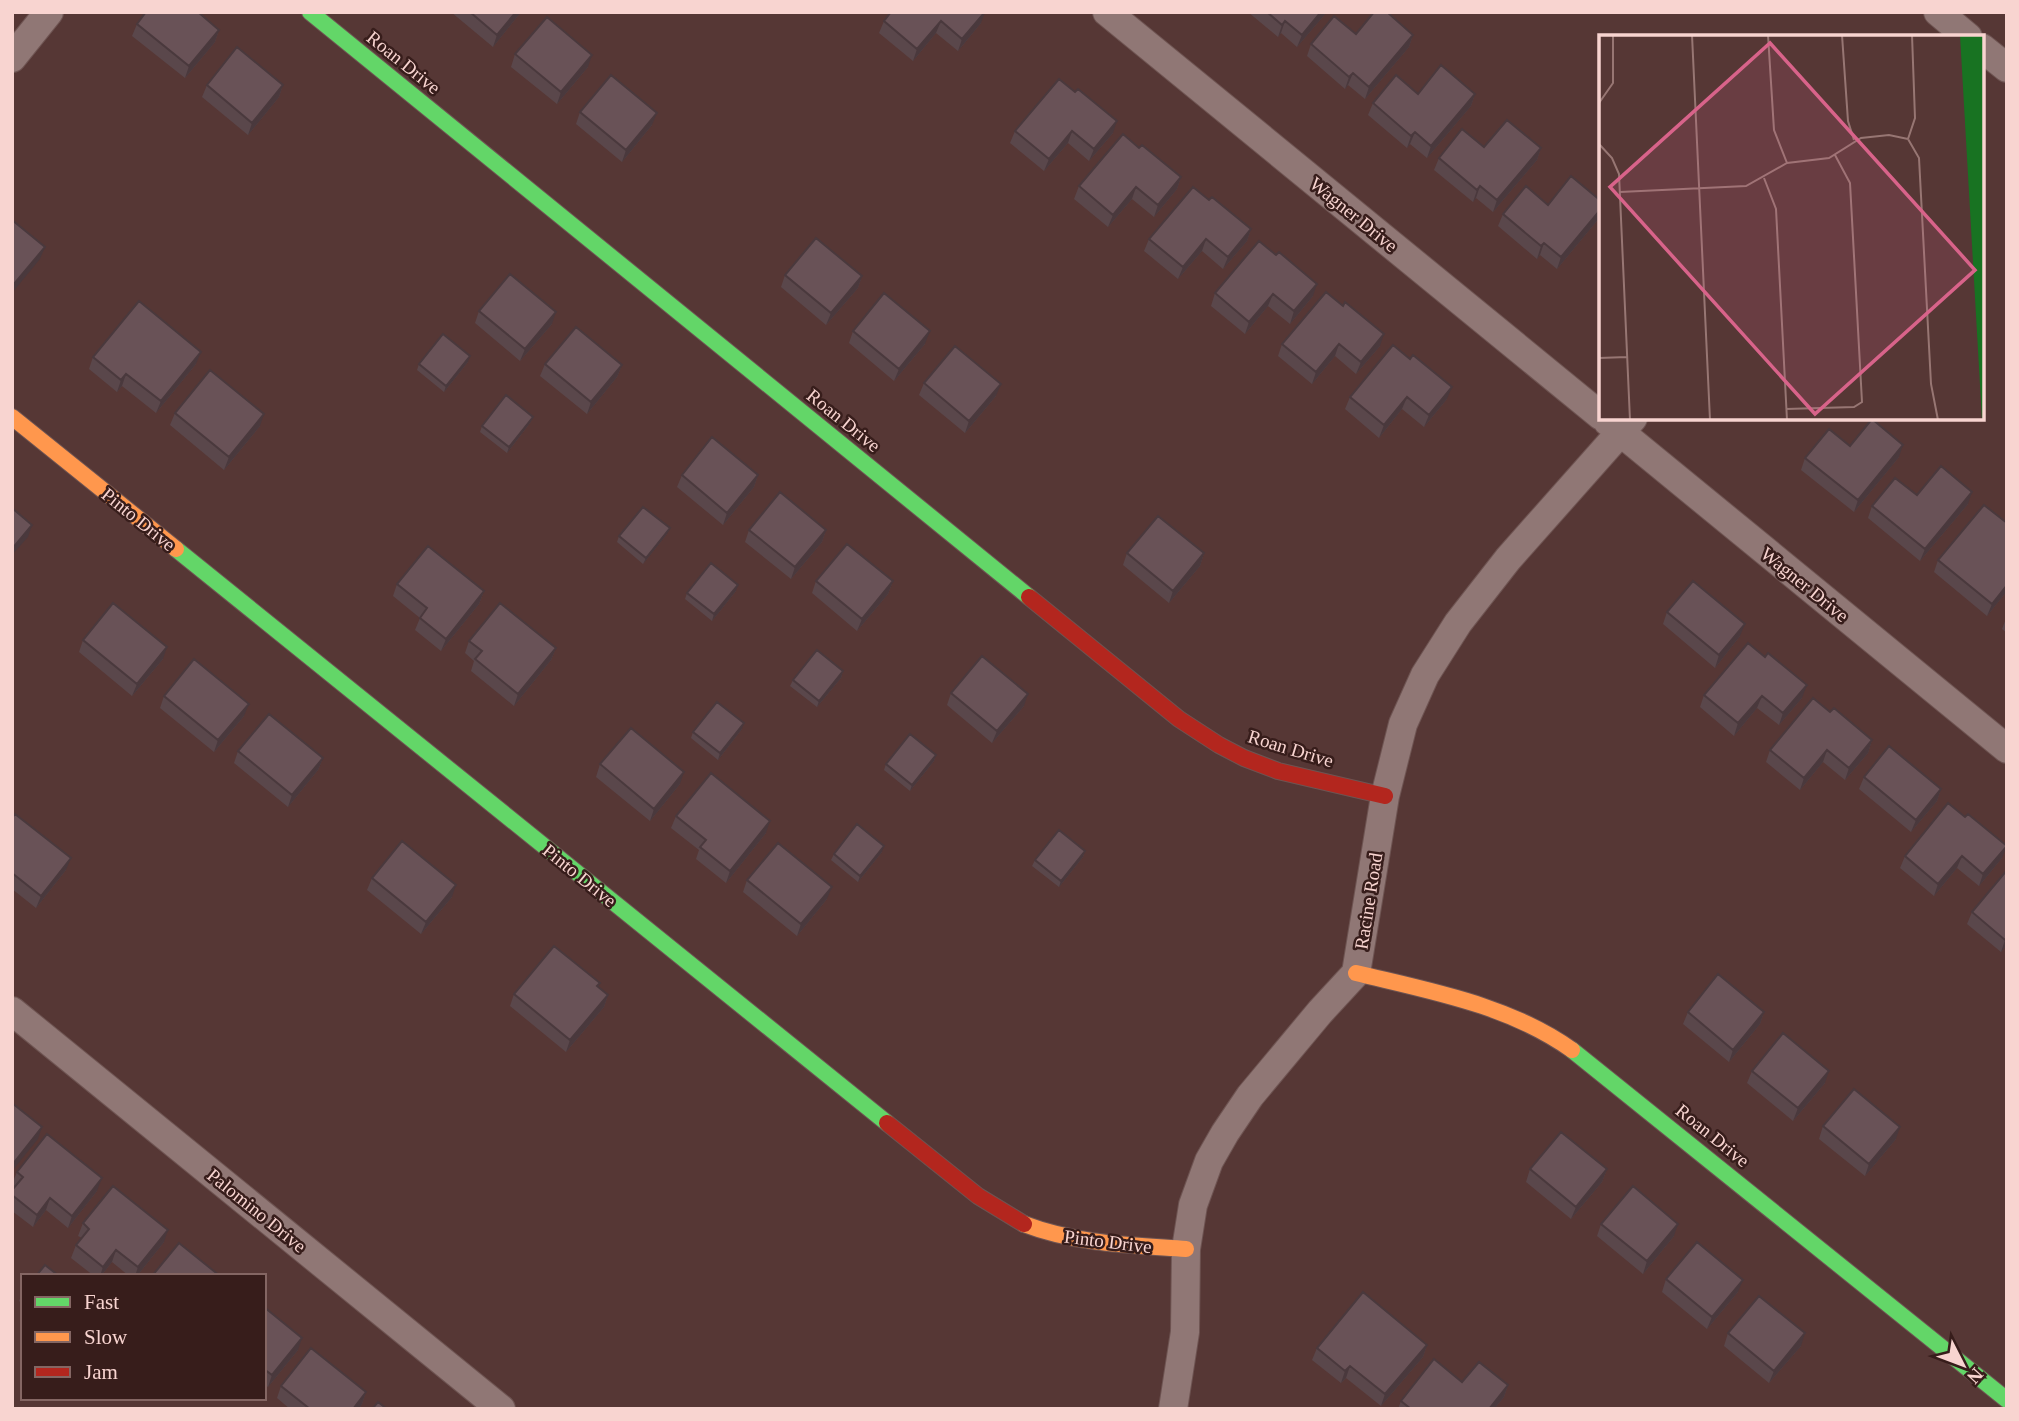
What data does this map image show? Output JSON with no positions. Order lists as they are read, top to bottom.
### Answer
{
  "streets": {
    "street": [
      "Roan Drive",
      "Wagner Drive",
      "Pinto Drive",
      "Racine Road",
      "Palomino Drive"
    ]
  },
  "crossings": [
    ["Roan Drive", "Racine Road"],
    ["Wagner Drive", "Racine Road"],
    ["Pinto Drive", "Racine Road"]
  ],
  "legend": ["Fast", "Slow", "Jam"],
  "north": "bottom right"
}
